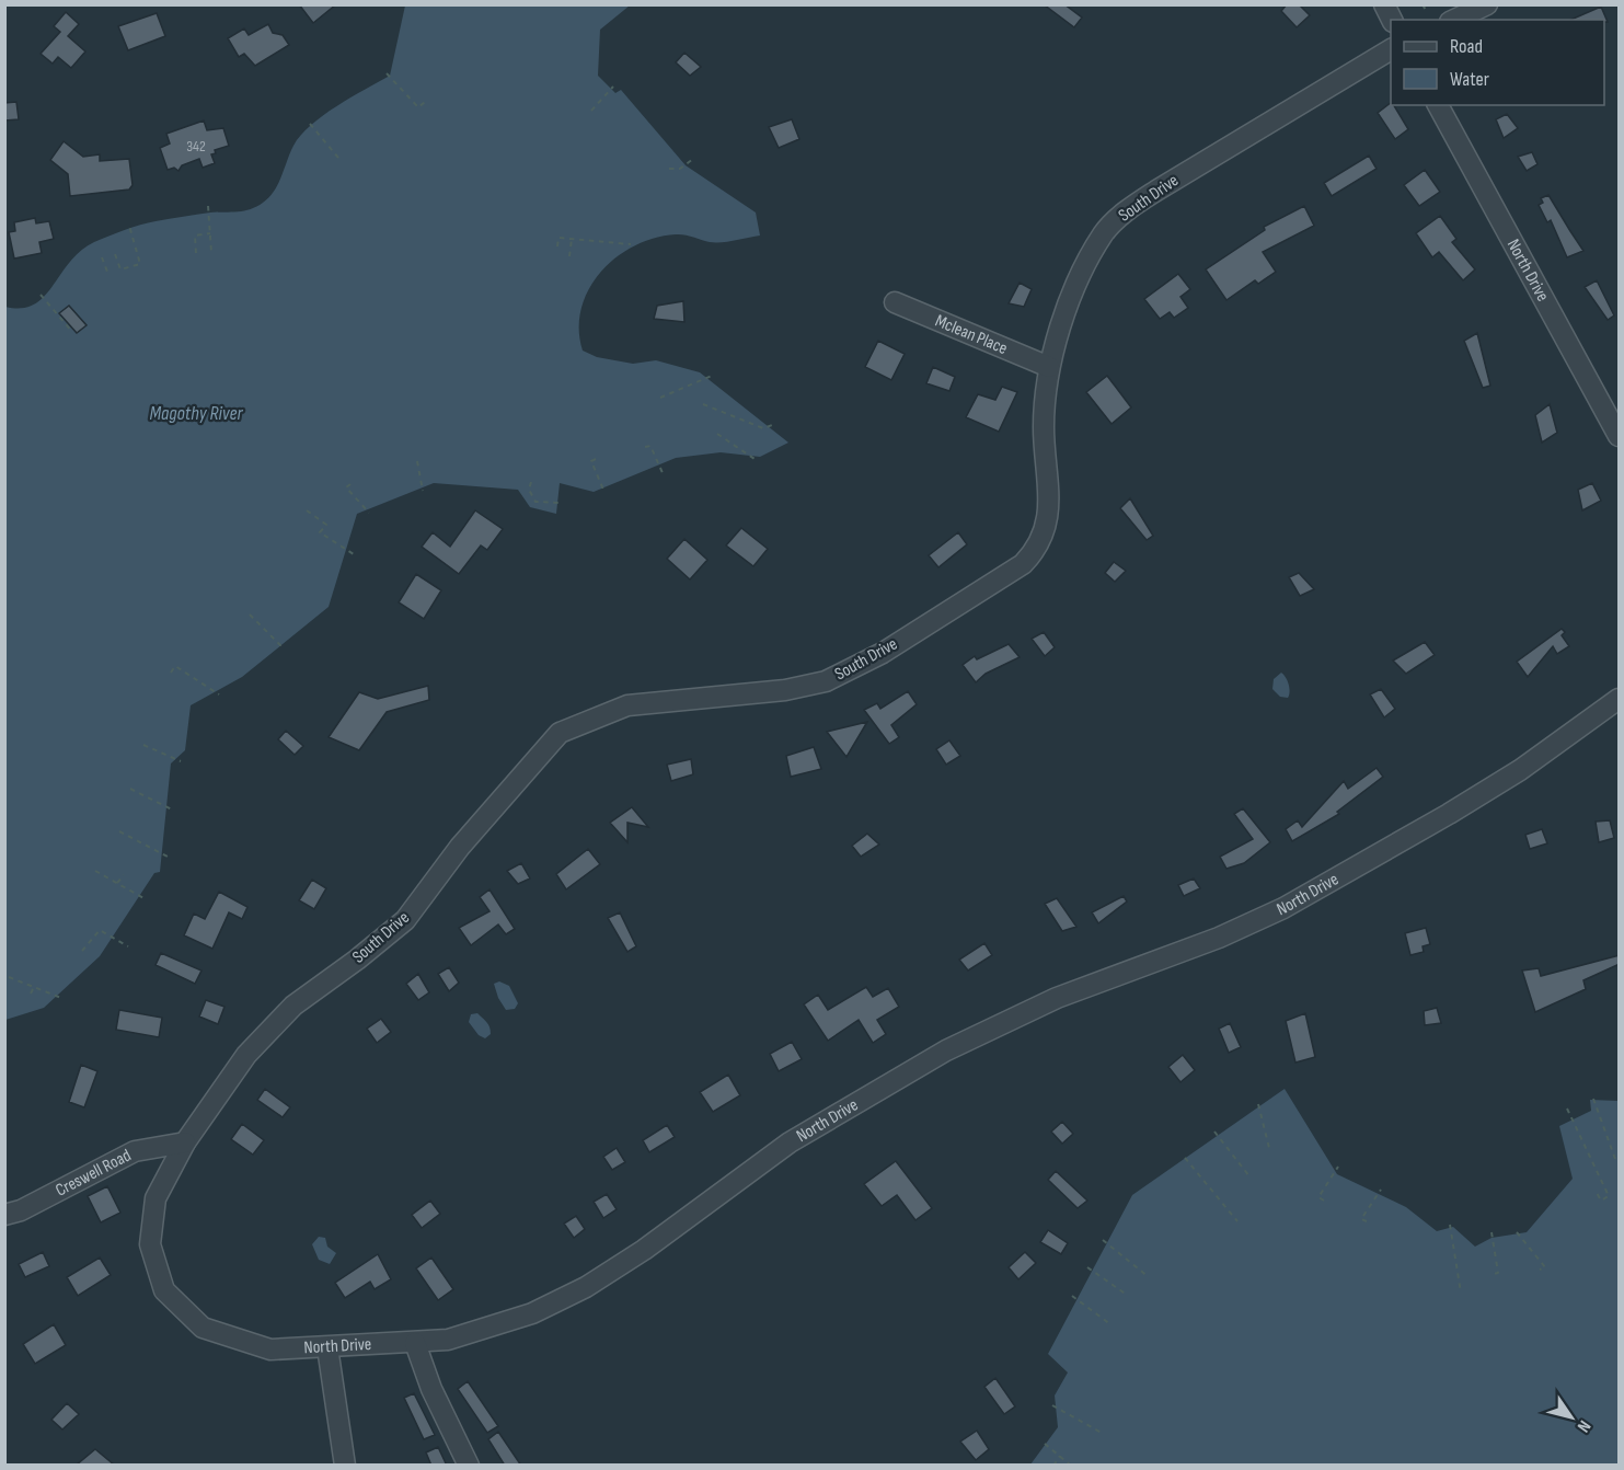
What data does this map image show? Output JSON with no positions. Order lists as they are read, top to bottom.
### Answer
{
  "streets": {
    "street": [
      "South Drive",
      "North Drive",
      "Mclean Place",
      "Creswell Road"
    ]
  },
  "crossings": [
    ["South Drive", "North Drive"],
    ["South Drive", "Mclean Place"],
    ["South Drive", "Creswell Road"],
    ["North Drive", "Creswell Road"]
  ],
  "water": ["Magothy River"],
  "house_numbers": ["342"],
  "legend": ["Road", "Water"],
  "north": "bottom right"
}
